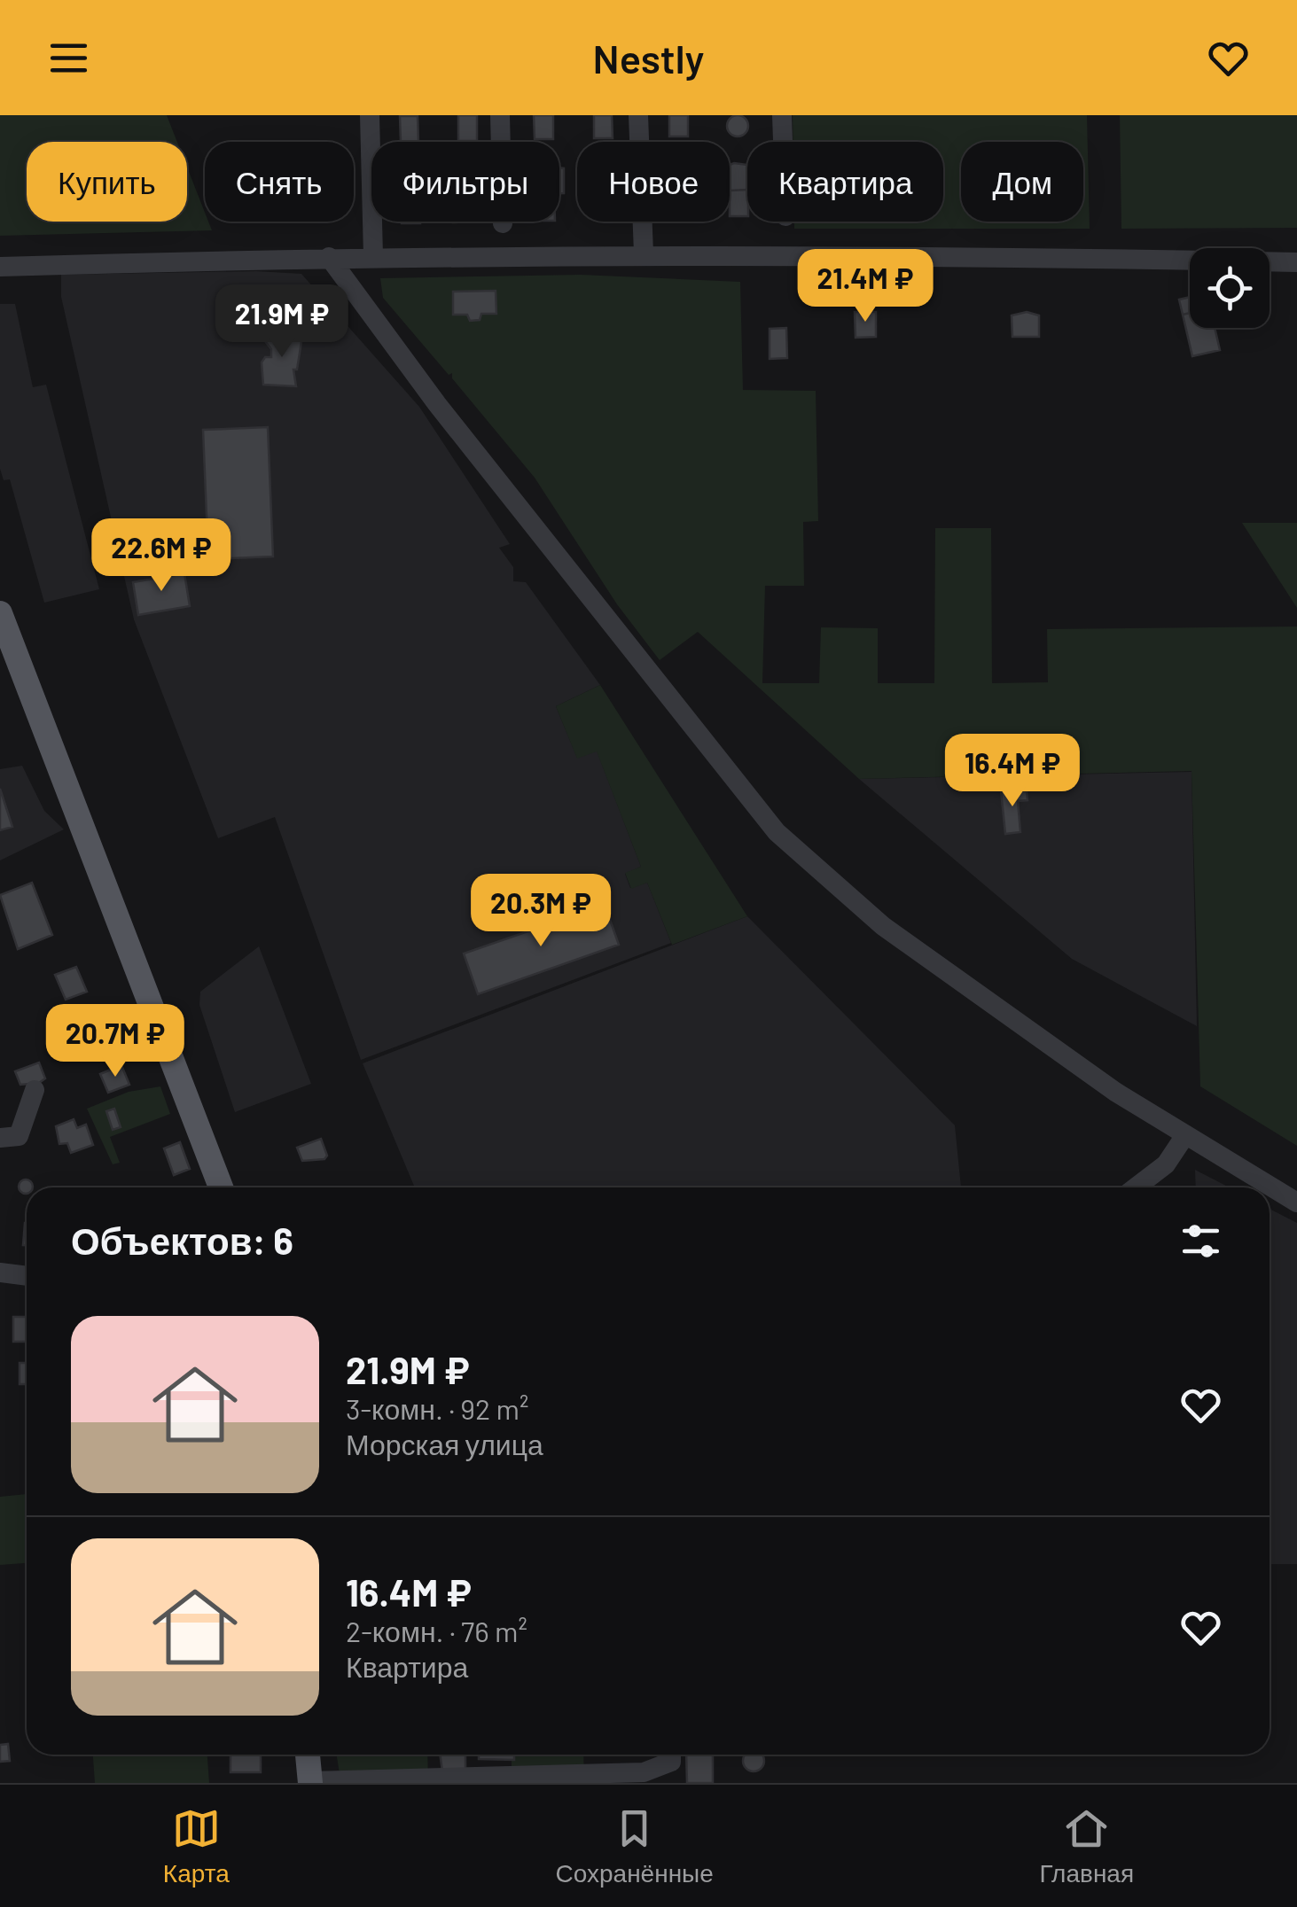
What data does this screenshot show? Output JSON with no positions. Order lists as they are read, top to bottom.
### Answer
{
  "page": {
    "header": "Nestly",
    "chip": [
      "Купить",
      "Снять",
      "Фильтры",
      "Новое",
      "Квартира",
      "Дом"
    ],
    "price": [
      "21.4M ₽",
      "21.9M ₽",
      "22.6M ₽",
      "16.4M ₽",
      "20.3M ₽",
      "20.7M ₽"
    ],
    "heading": "Объектов: 6",
    "list": [
      {
        "name": "21.9M ₽",
        "note": "3-комн. · 92 m² · Морская улица"
      },
      {
        "name": "16.4M ₽",
        "note": "2-комн. · 76 m² · Квартира"
      }
    ],
    "tabs": ["Карта", "Сохранённые", "Главная"]
  }
}
